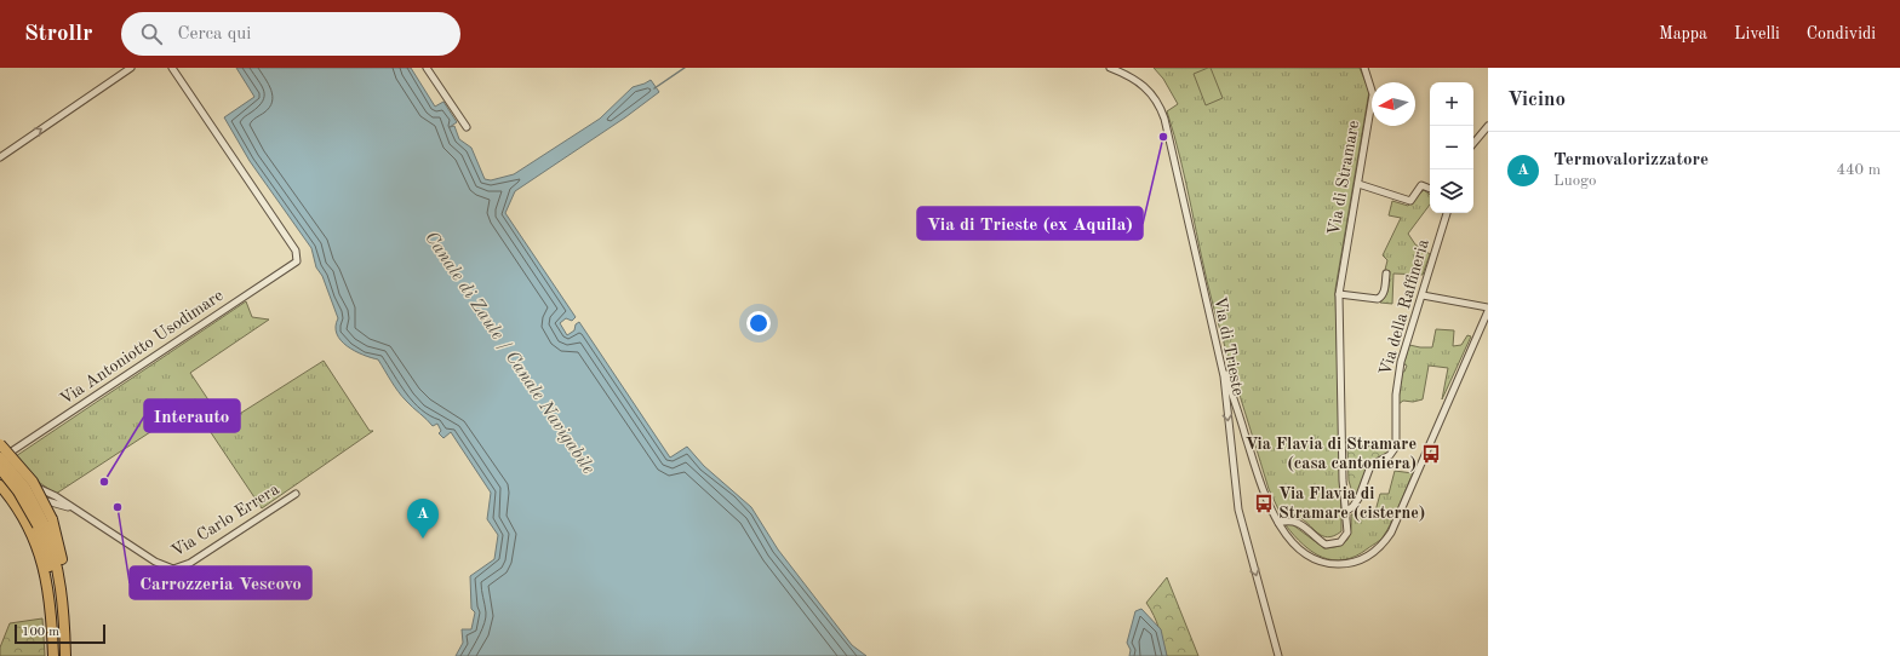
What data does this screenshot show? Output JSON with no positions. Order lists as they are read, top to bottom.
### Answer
{
  "streets": {
    "street": [
      "Via di Stramare",
      "Via della Raffineria",
      "Via di Trieste",
      "Via Antoniotto Usodimare",
      "Via Carlo Errera"
    ]
  },
  "crossings": [
    ["Via di Stramare", "Via della Raffineria"],
    ["Via Antoniotto Usodimare", "Via Carlo Errera"]
  ],
  "water": ["Canale di Zaule / Canale Navigabile"],
  "places": {
    "other": ["Via di Trieste (ex Aquila)", "Interauto", "Carrozzeria Vescovo"],
    "bus stop": ["Via Flavia di Stramare (casa cantoniera)", "Via Flavia di Stramare (cisterne)"]
  },
  "scale_bar": "100 m",
  "north": "left",
  "page": {
    "header": "Strollr",
    "search": "Cerca qui",
    "nav": ["Mappa", "Livelli", "Condividi"],
    "heading": "Vicino",
    "map_buttons": ["+", "−"],
    "list": [
      {
        "mark": "A",
        "name": "Termovalorizzatore",
        "note": "Luogo",
        "value": "440 m"
      }
    ],
    "pins": "A",
    "scale": "100 m"
  }
}
